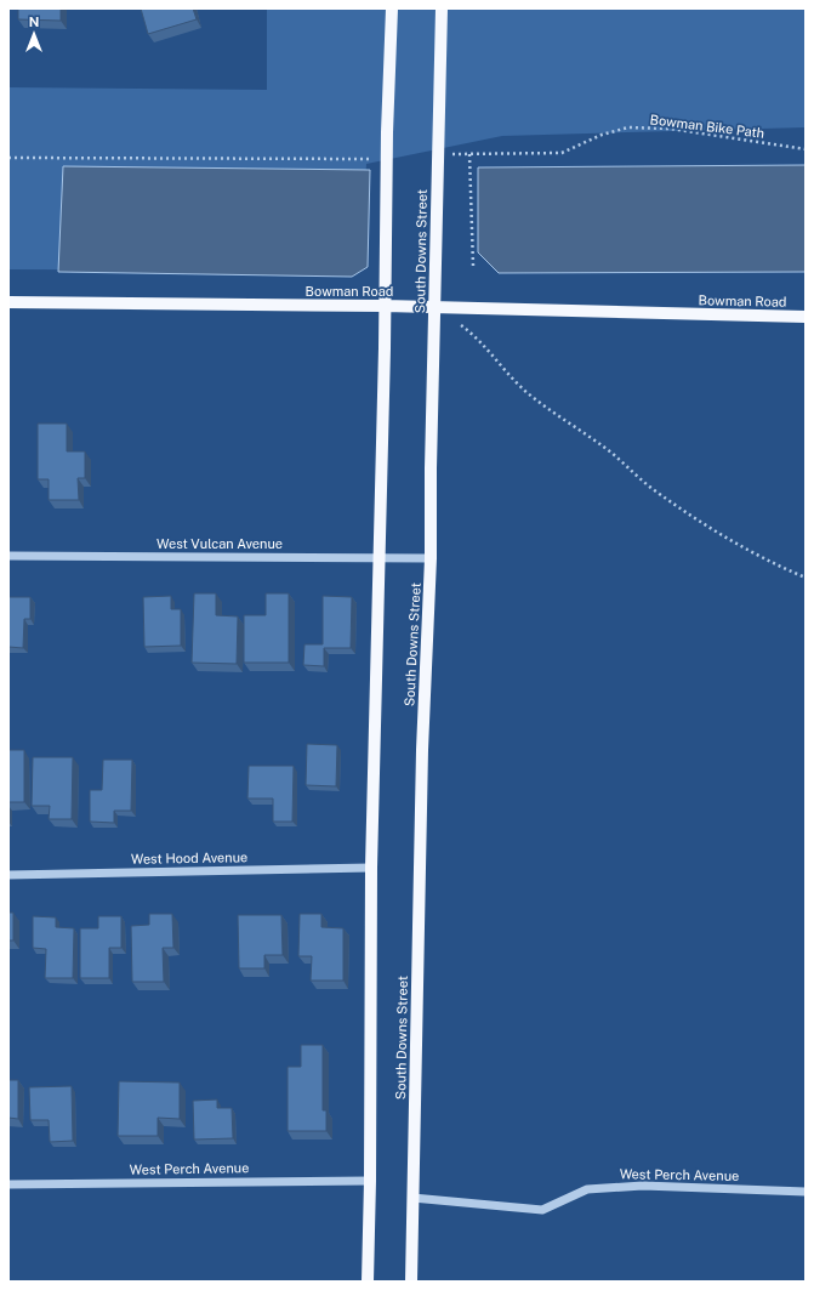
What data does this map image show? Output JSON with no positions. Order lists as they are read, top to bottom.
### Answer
{
  "streets": {
    "main road": ["South Downs Street", "Bowman Road"],
    "street": ["West Vulcan Avenue", "West Hood Avenue", "West Perch Avenue"],
    "path": ["Bowman Bike Path"]
  },
  "crossings": [
    ["Bowman Bike Path", "South Downs Street"],
    ["South Downs Street", "Bowman Road"],
    ["South Downs Street", "West Vulcan Avenue"],
    ["South Downs Street", "West Perch Avenue"]
  ],
  "north": "top"
}
